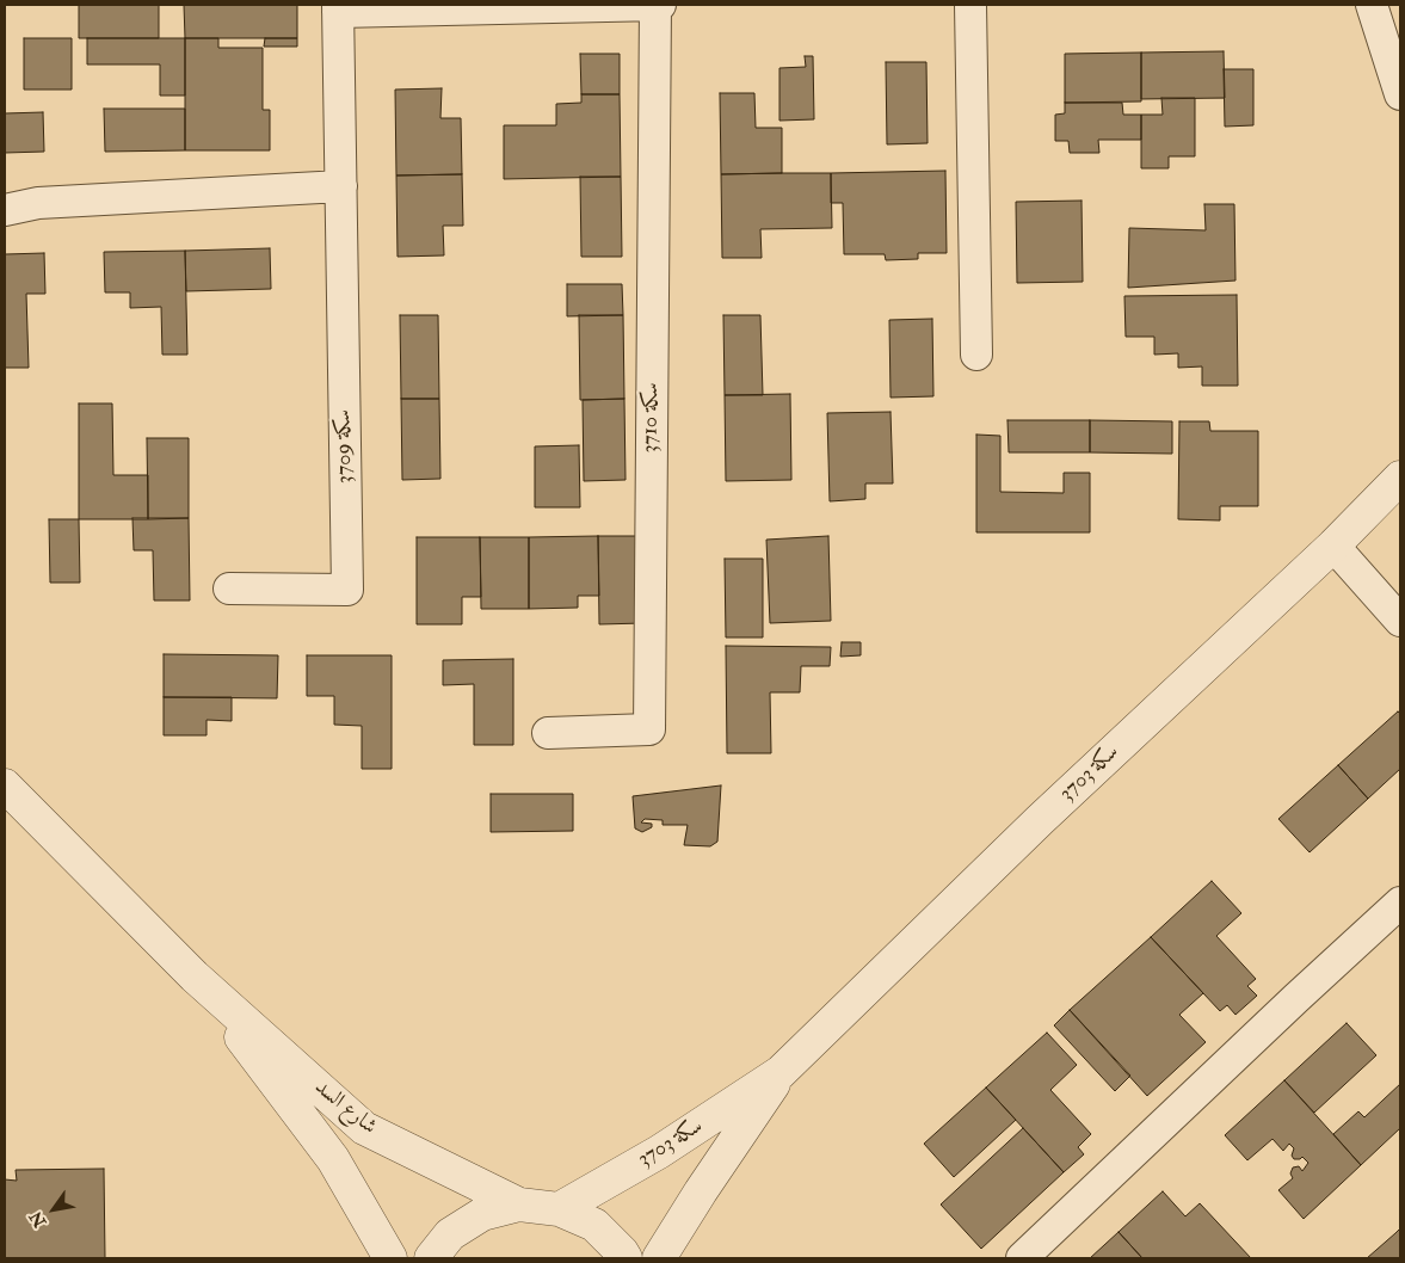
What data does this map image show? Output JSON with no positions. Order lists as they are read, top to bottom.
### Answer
{
  "streets": {
    "street": [
      "سكة 3710",
      "سكة 3709",
      "سكة 3703",
      "شارع السد"
    ]
  },
  "north": "bottom left"
}
